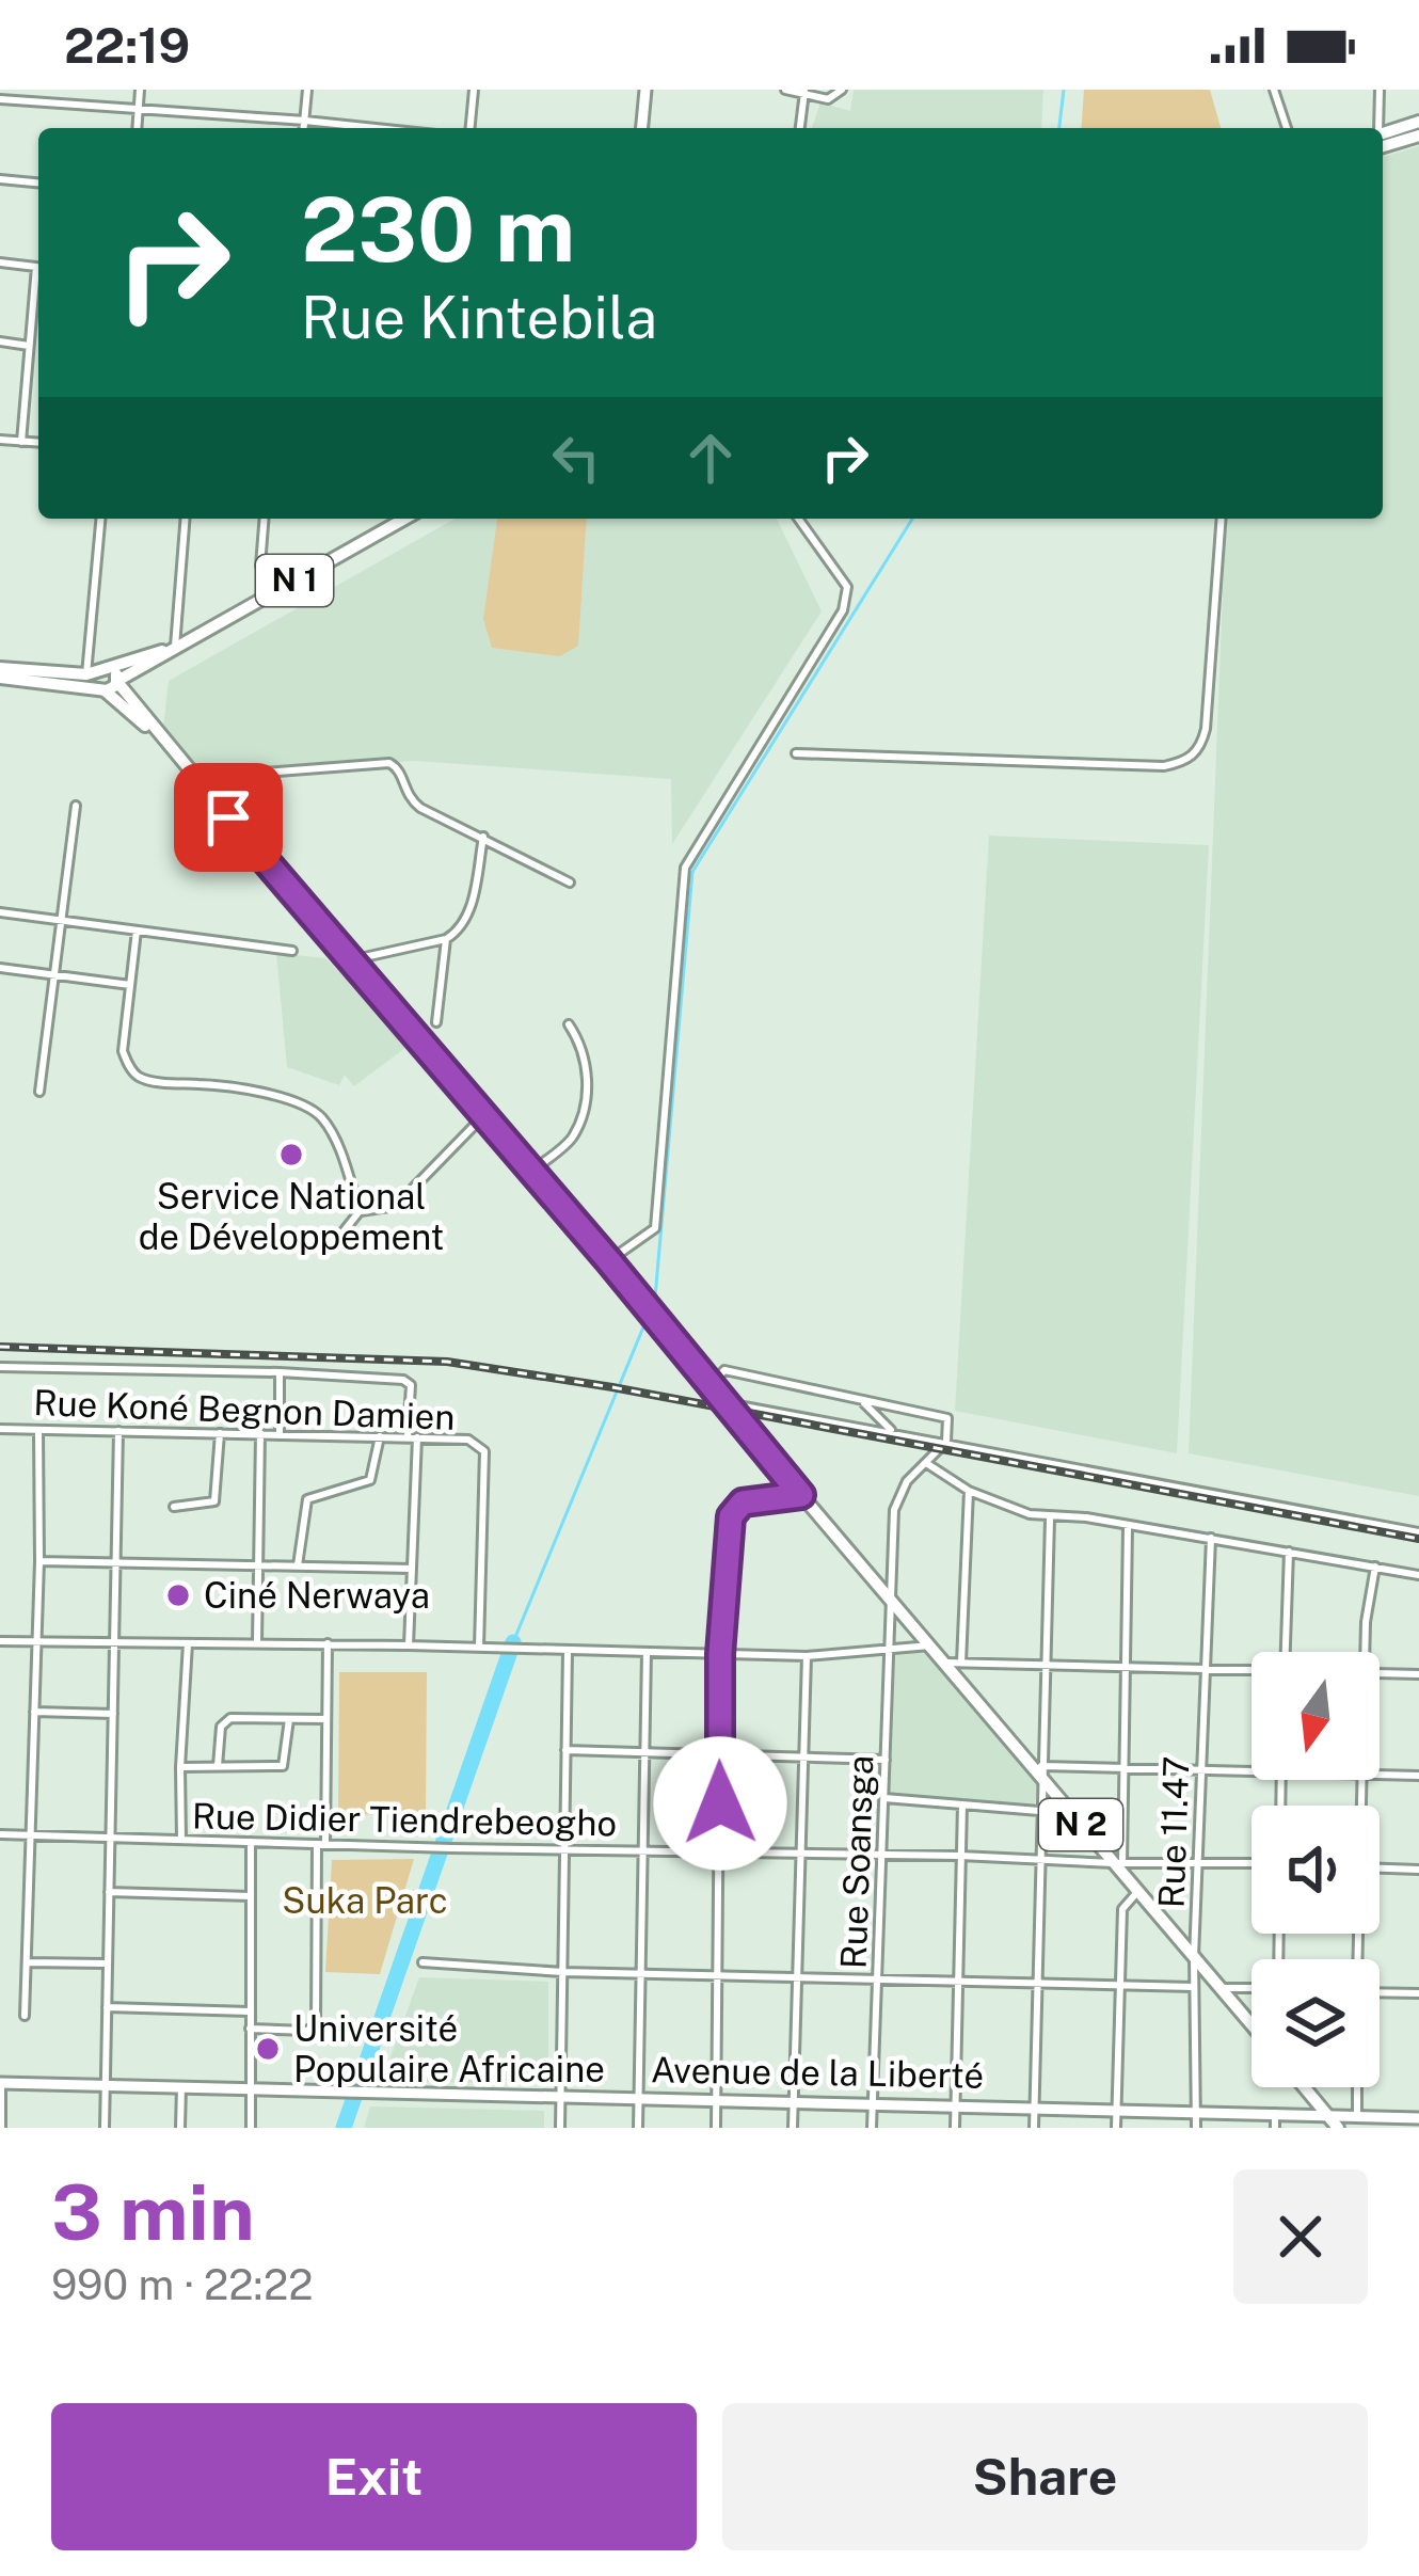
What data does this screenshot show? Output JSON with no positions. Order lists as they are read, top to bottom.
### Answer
{
  "streets": {
    "main road": ["N 1", "N 2", "Avenue de la Liberté"],
    "street": [
      "Rue Koné Begnon Damien",
      "Rue Didier Tiendrebeogho",
      "Rue 11.47",
      "Rue Soansga"
    ]
  },
  "crossings": [
    ["N 1", "N 2"],
    ["Rue Didier Tiendrebeogho", "N 2"],
    ["Rue Didier Tiendrebeogho", "Rue 11.47"],
    ["Rue Didier Tiendrebeogho", "Rue Soansga"],
    ["N 2", "Rue 11.47"],
    ["N 2", "Rue Soansga"],
    ["Rue 11.47", "Avenue de la Liberté"],
    ["Rue Soansga", "Avenue de la Liberté"]
  ],
  "parks": ["Suka Parc"],
  "places": ["Service National de Développement", "Ciné Nerwaya", "Université Populaire Africaine"],
  "north": "bottom",
  "page": {
    "status": "22:19",
    "turn": ["230 m", "Rue Kintebila"],
    "heading": ["3 min", "990 m · 22:22"],
    "buttons": ["Exit", "Share"]
  }
}
